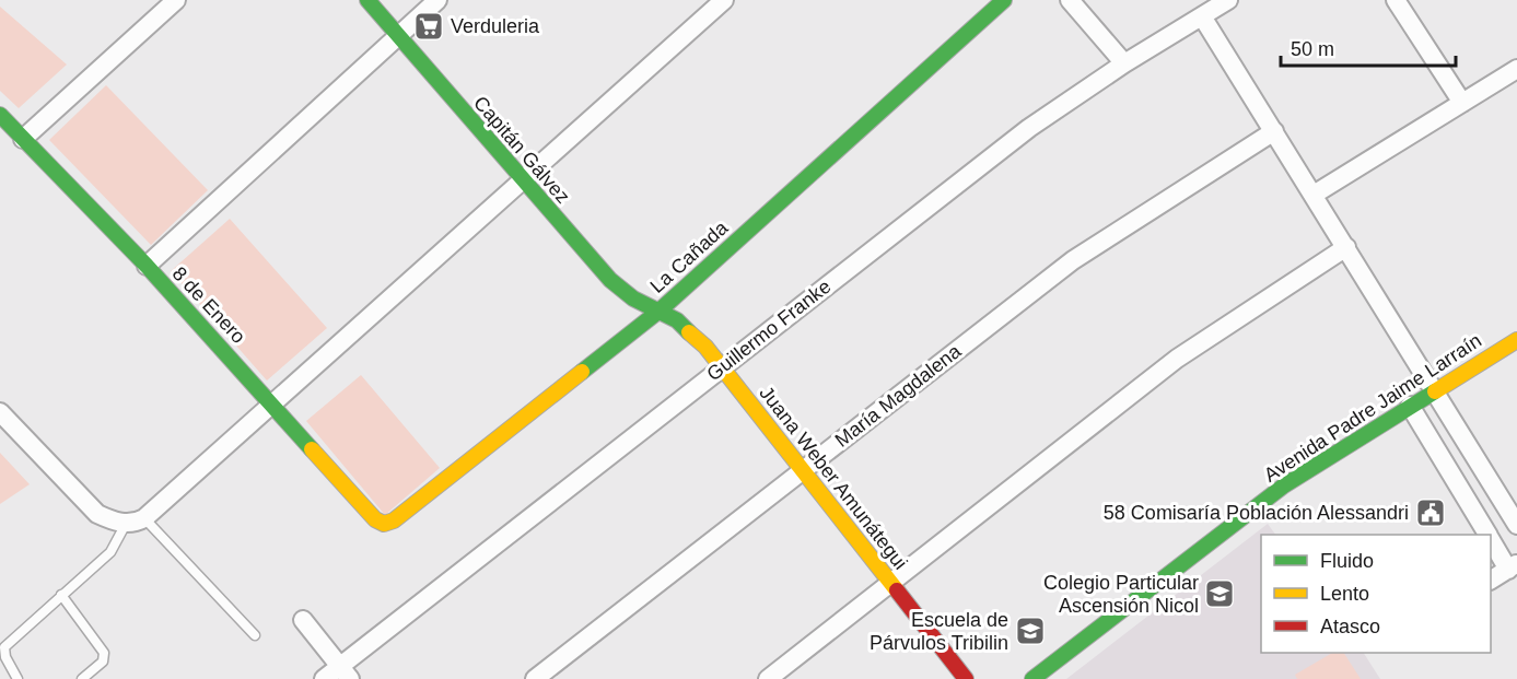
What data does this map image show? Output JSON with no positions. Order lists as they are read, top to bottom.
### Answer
{
  "streets": {
    "street": [
      "Capitán Gálvez",
      "La Cañada",
      "8 de Enero",
      "Guillermo Franke",
      "María Magdalena",
      "Avenida Padre Jaime Larraín",
      "Juana Weber Amunátegui"
    ]
  },
  "crossings": [
    ["Capitán Gálvez", "La Cañada"],
    ["Capitán Gálvez", "Juana Weber Amunátegui"],
    ["La Cañada", "8 de Enero"],
    ["La Cañada", "Juana Weber Amunátegui"],
    ["Guillermo Franke", "Juana Weber Amunátegui"],
    ["María Magdalena", "Juana Weber Amunátegui"]
  ],
  "places": {
    "supermarket": ["Verduleria"],
    "public building": ["58 Comisaría Población Alessandri"],
    "school or university": ["Colegio Particular Ascensión Nicol", "Escuela de Párvulos Tribilin"]
  },
  "legend": ["Fluido", "Lento", "Atasco"],
  "scale_bar": "50 m"
}
